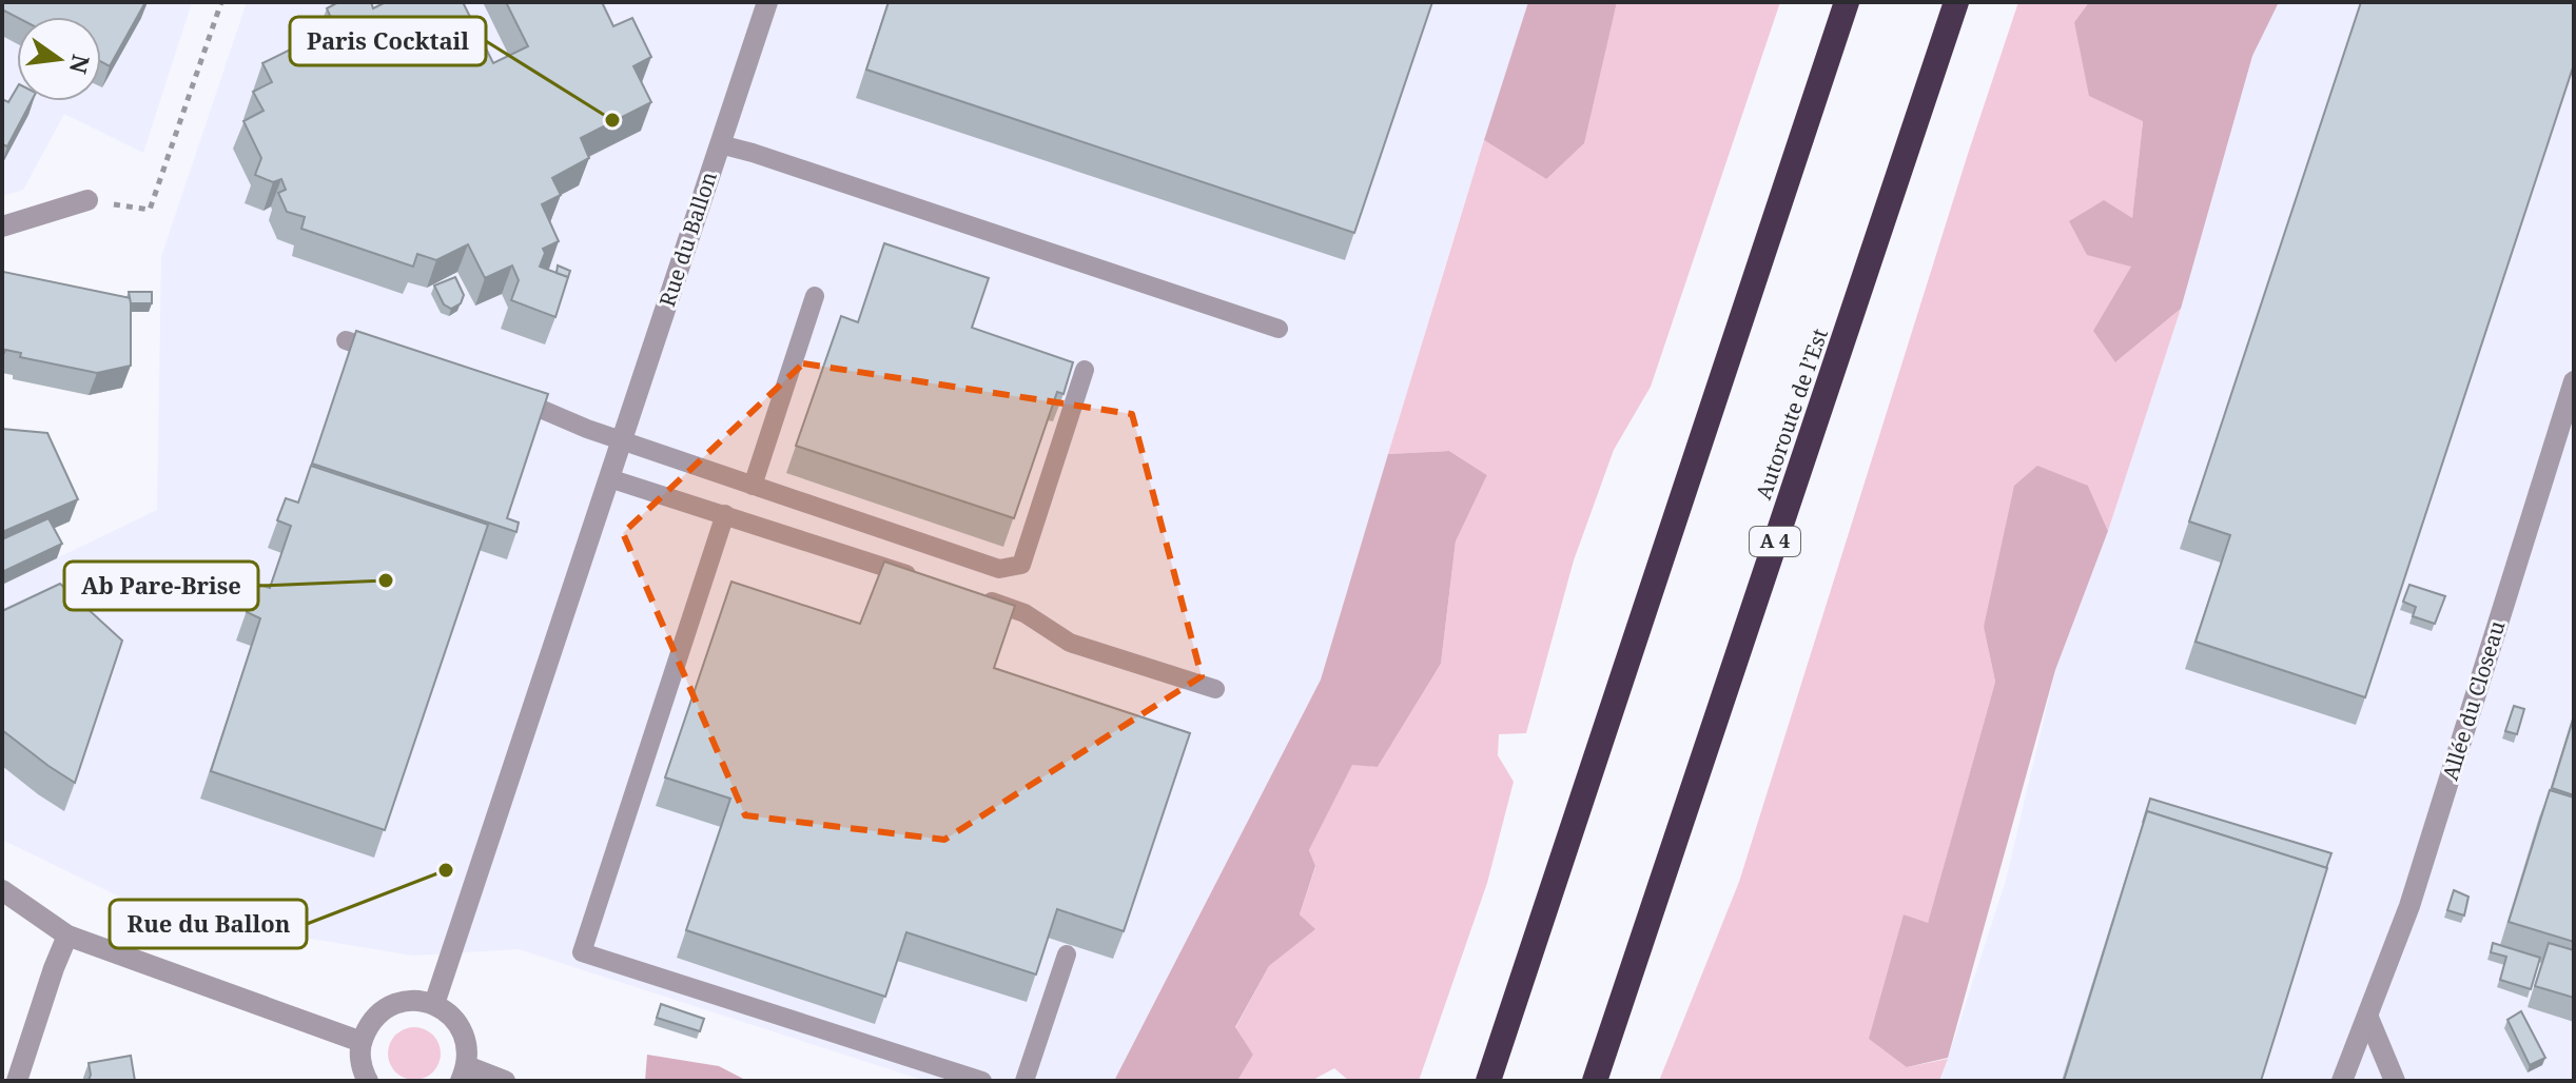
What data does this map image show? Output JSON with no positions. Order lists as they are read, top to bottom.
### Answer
{
  "streets": {
    "highway": ["Autoroute de l’Est", "A 4"],
    "street": ["Rue du Ballon", "Allée du Closeau"]
  },
  "places": ["Paris Cocktail", "Ab Pare-Brise", "Rue du Ballon"],
  "north": "right"
}
